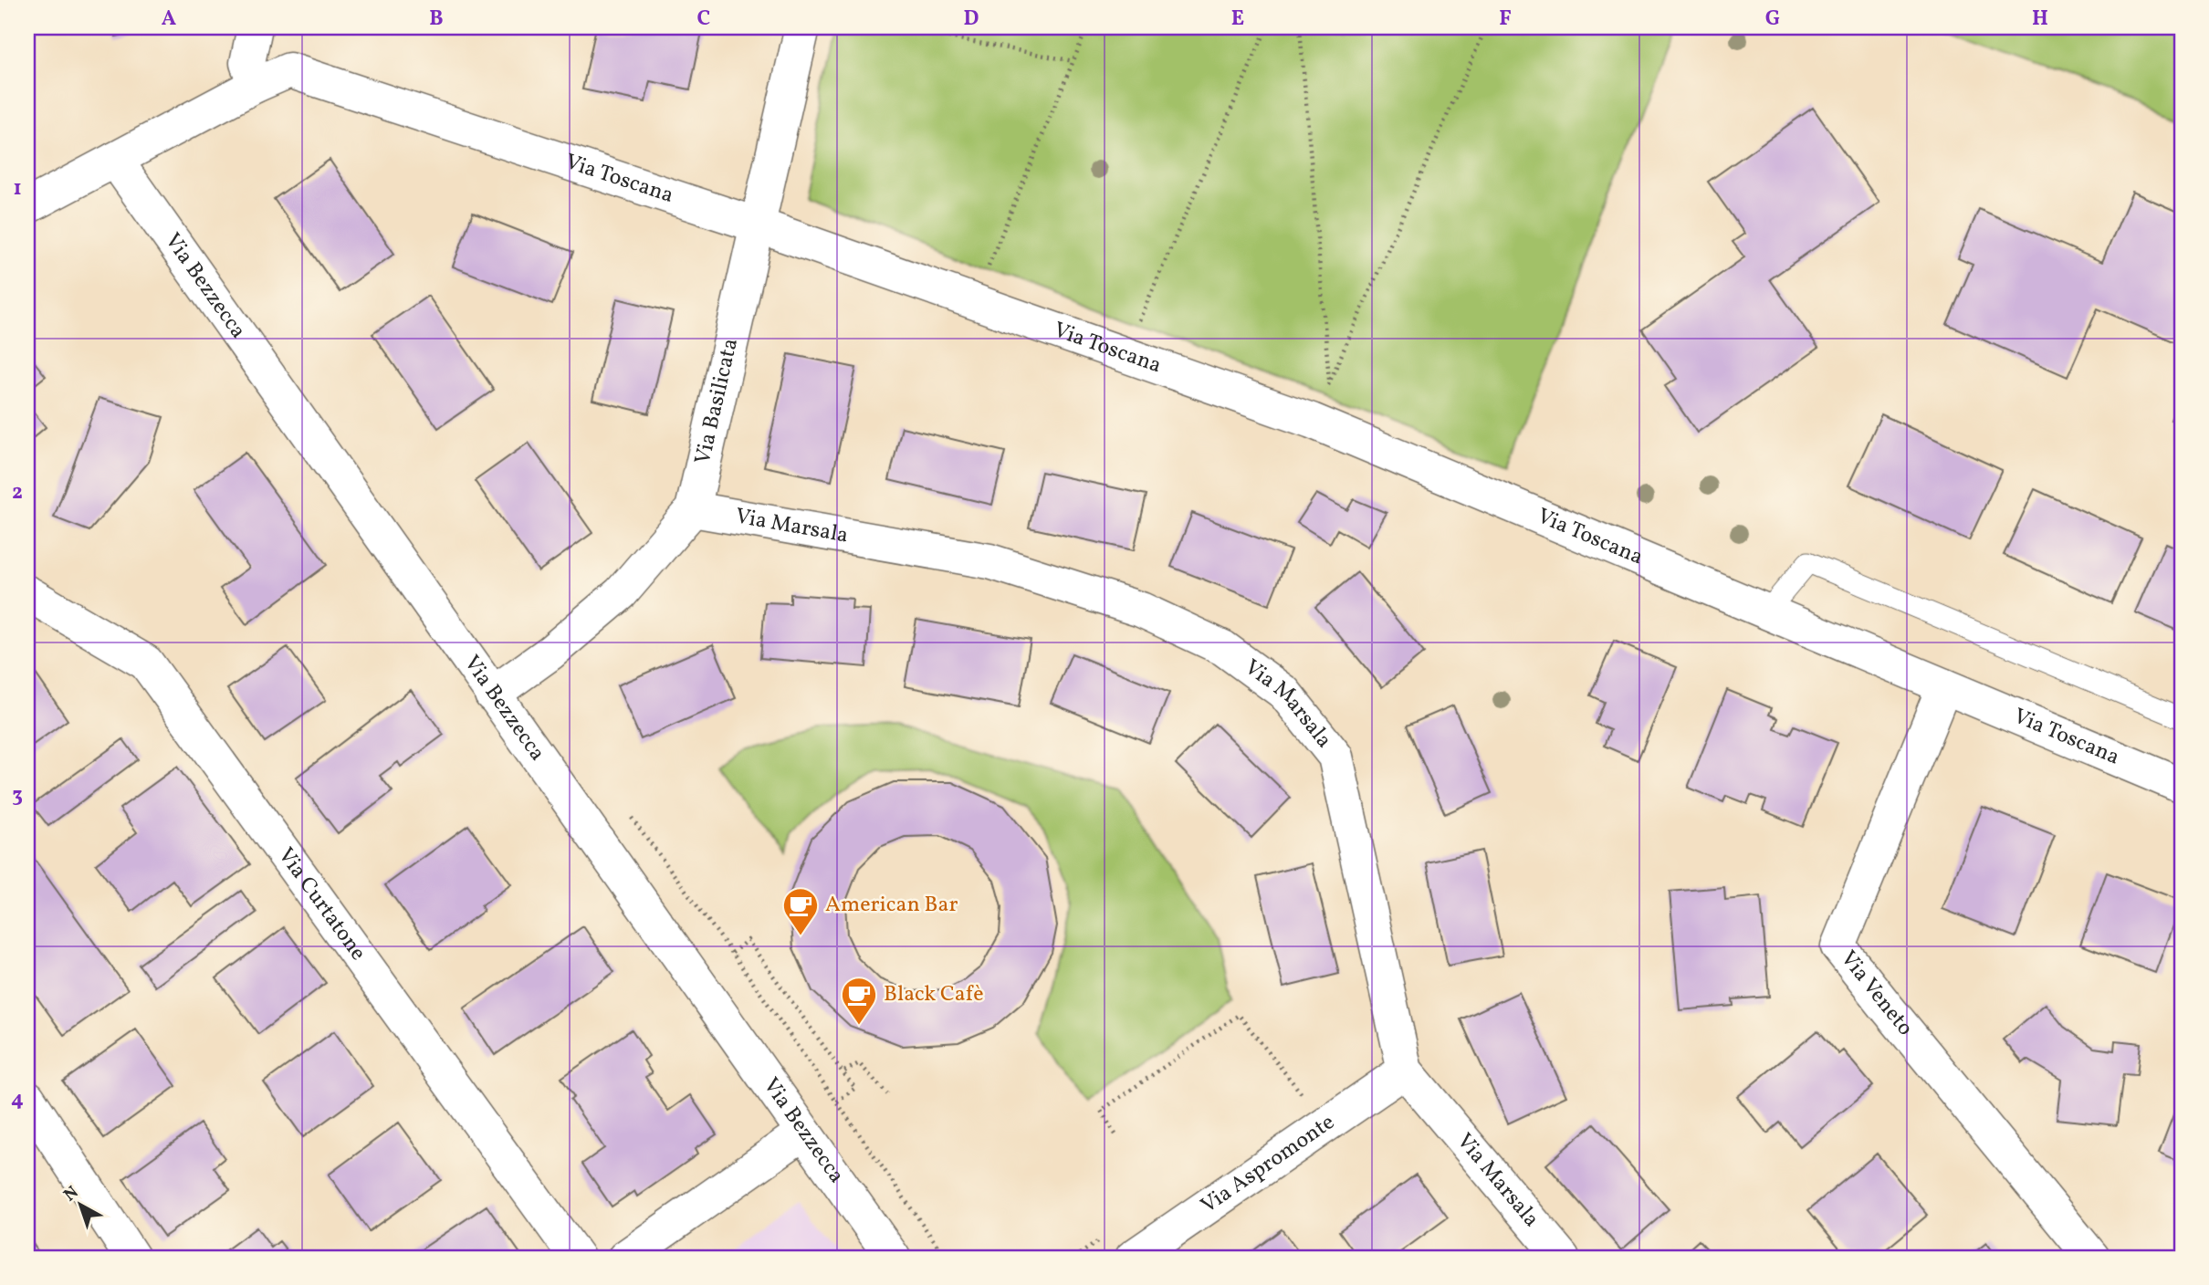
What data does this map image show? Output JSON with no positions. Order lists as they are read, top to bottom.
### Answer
{
  "streets": {
    "street": [
      "Via Toscana",
      "Via Bezzecca",
      "Via Basilicata",
      "Via Marsala",
      "Via Curtatone",
      "Via Veneto",
      "Via Aspromonte"
    ]
  },
  "crossings": [
    ["Via Toscana", "Via Bezzecca"],
    ["Via Toscana", "Via Basilicata"],
    ["Via Toscana", "Via Veneto"],
    ["Via Bezzecca", "Via Basilicata"],
    ["Via Basilicata", "Via Marsala"],
    ["Via Marsala", "Via Aspromonte"]
  ],
  "places": {
    "cafe": ["American Bar", "Black Cafè"]
  },
  "north": "top left",
  "grid": {
    "columns": [
      "A",
      "B",
      "C",
      "D",
      "E",
      "F",
      "G",
      "H"
    ],
    "rows": [
      "1",
      "2",
      "3",
      "4"
    ]
  }
}
